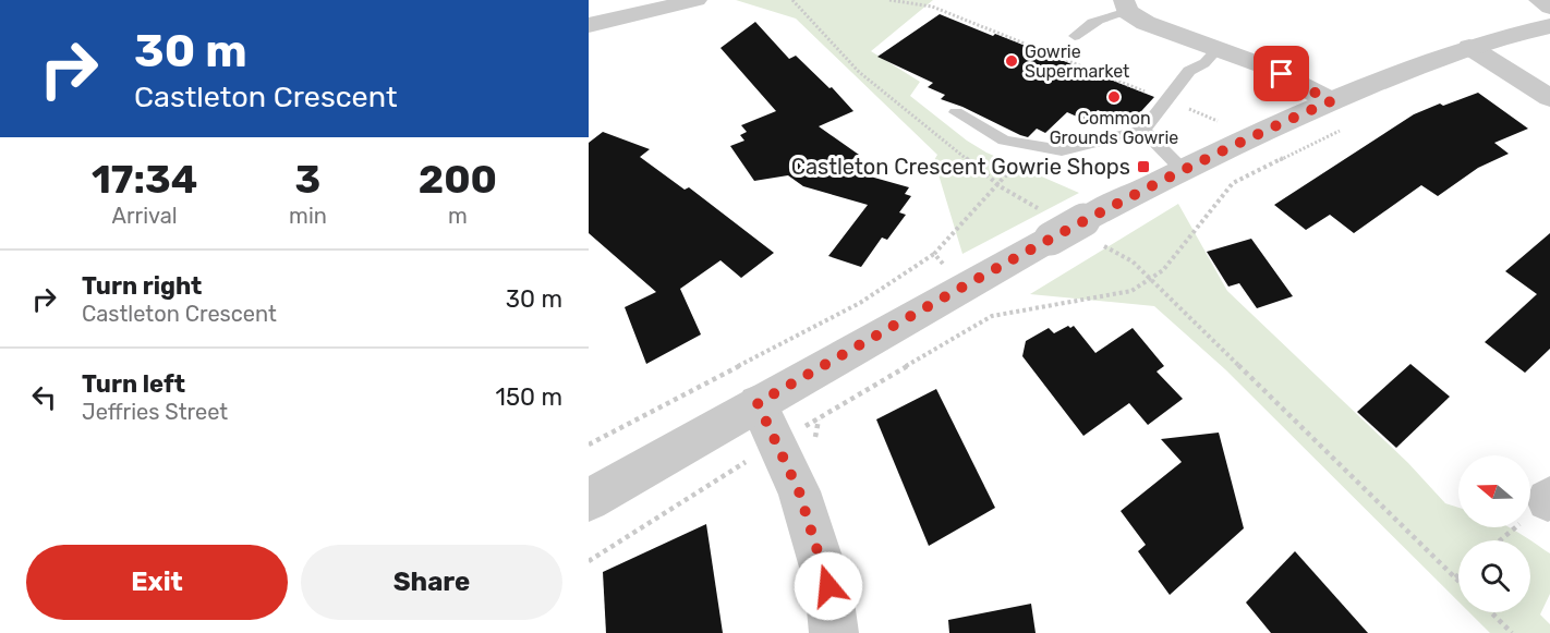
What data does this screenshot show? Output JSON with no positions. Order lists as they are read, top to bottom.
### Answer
{
  "places": {
    "other": ["Gowrie Supermarket", "Common Grounds Gowrie"],
    "transit": ["Castleton Crescent Gowrie Shops"]
  },
  "north": "left",
  "page": {
    "turn": ["30 m", "Castleton Crescent"],
    "eta": [
      "17:34",
      "Arrival",
      "3",
      "min",
      "200",
      "m"
    ],
    "list": [
      {
        "name": "Turn right",
        "note": "Castleton Crescent",
        "value": "30 m"
      },
      {
        "name": "Turn left",
        "note": "Jeffries Street",
        "value": "150 m"
      }
    ],
    "buttons": ["Exit", "Share"]
  }
}
